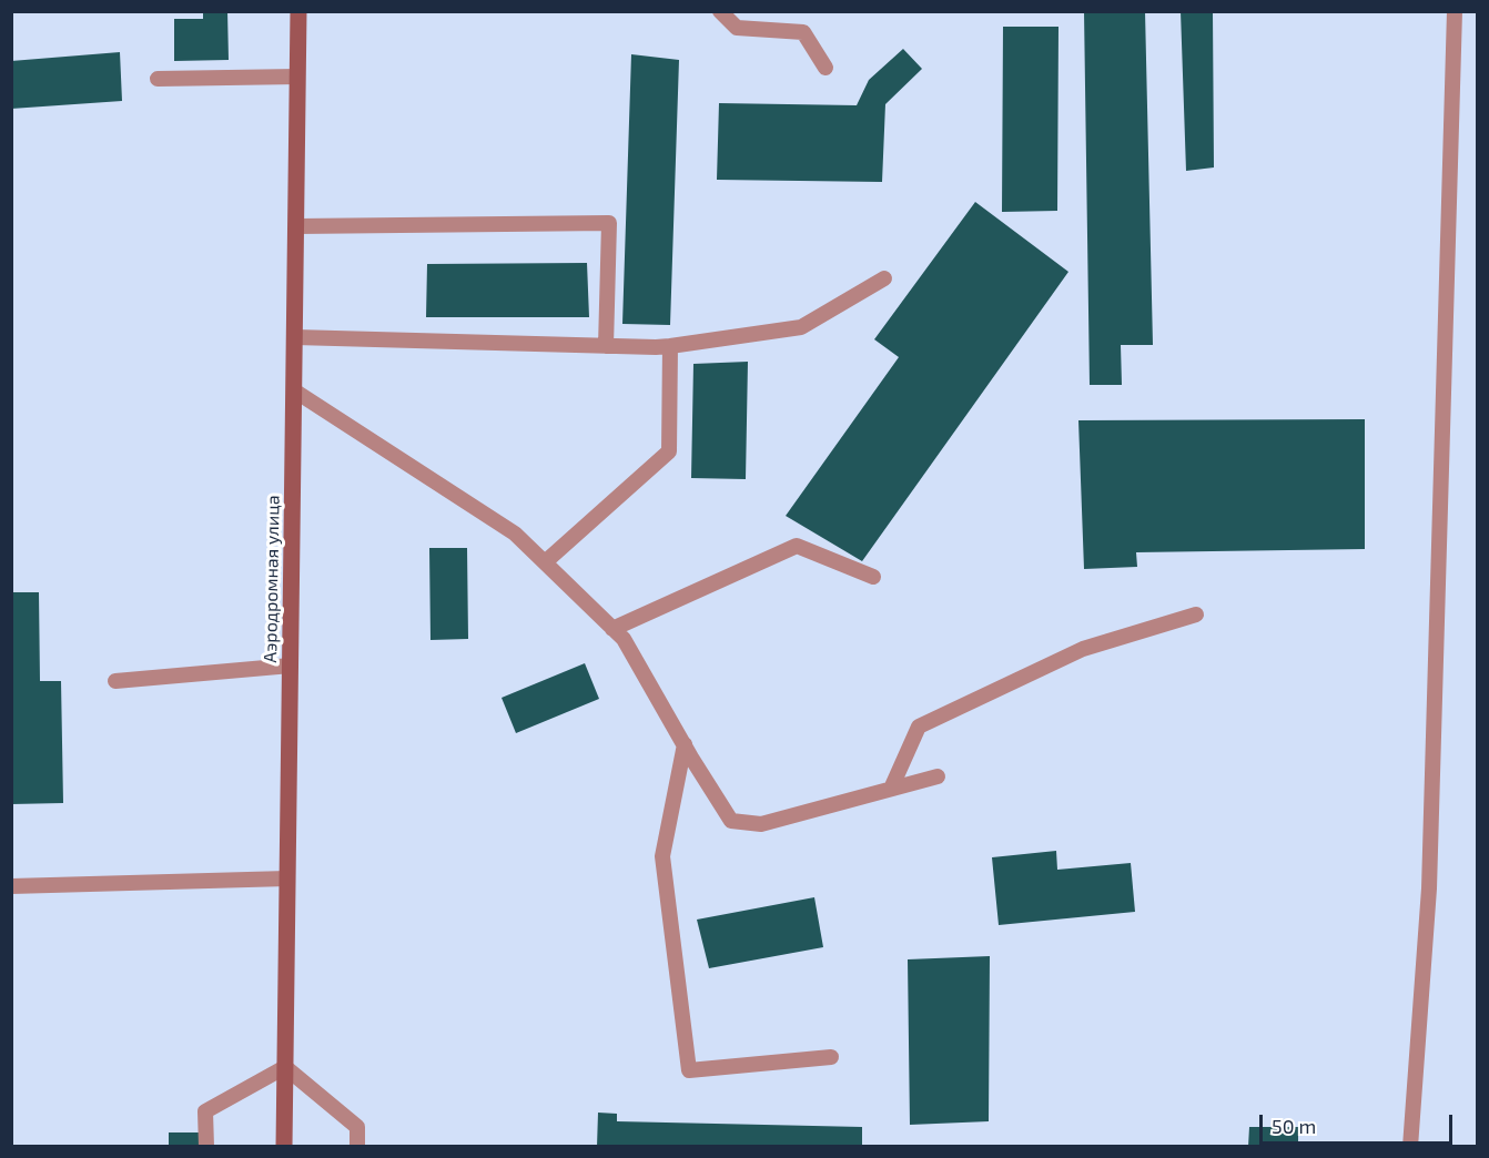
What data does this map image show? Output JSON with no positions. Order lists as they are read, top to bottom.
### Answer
{
  "streets": {
    "street": ["Аэродромная улица"]
  },
  "scale_bar": "50 m"
}
